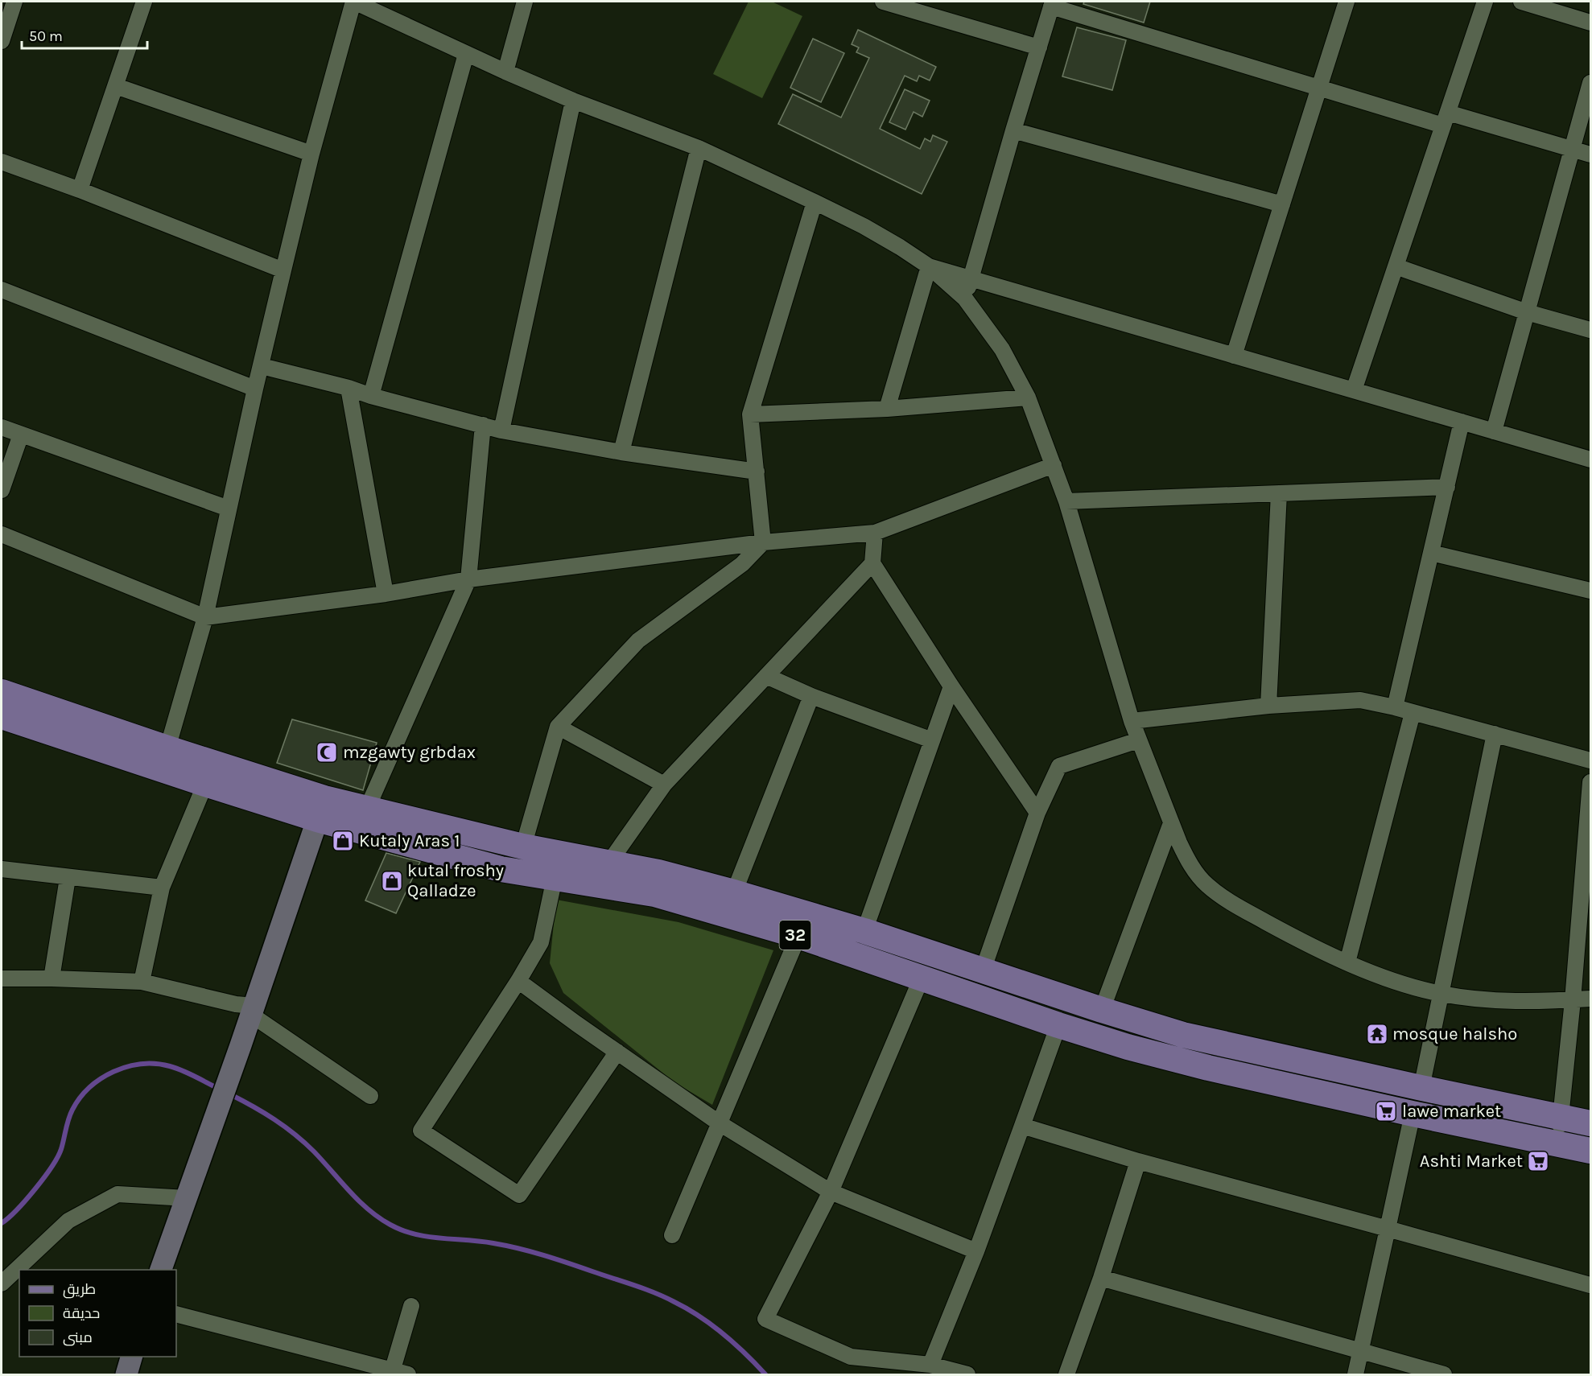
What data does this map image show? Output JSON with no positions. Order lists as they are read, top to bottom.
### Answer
{
  "streets": {
    "main road": ["32"]
  },
  "places": {
    "mosque": ["mzgawty grbdax"],
    "shop": ["Kutaly Aras 1", "kutal froshy Qalladze"],
    "temple": ["mosque halsho"],
    "supermarket": ["lawe market", "Ashti Market"]
  },
  "legend": ["طريق", "حديقة", "مبنى"],
  "scale_bar": "50 m"
}
